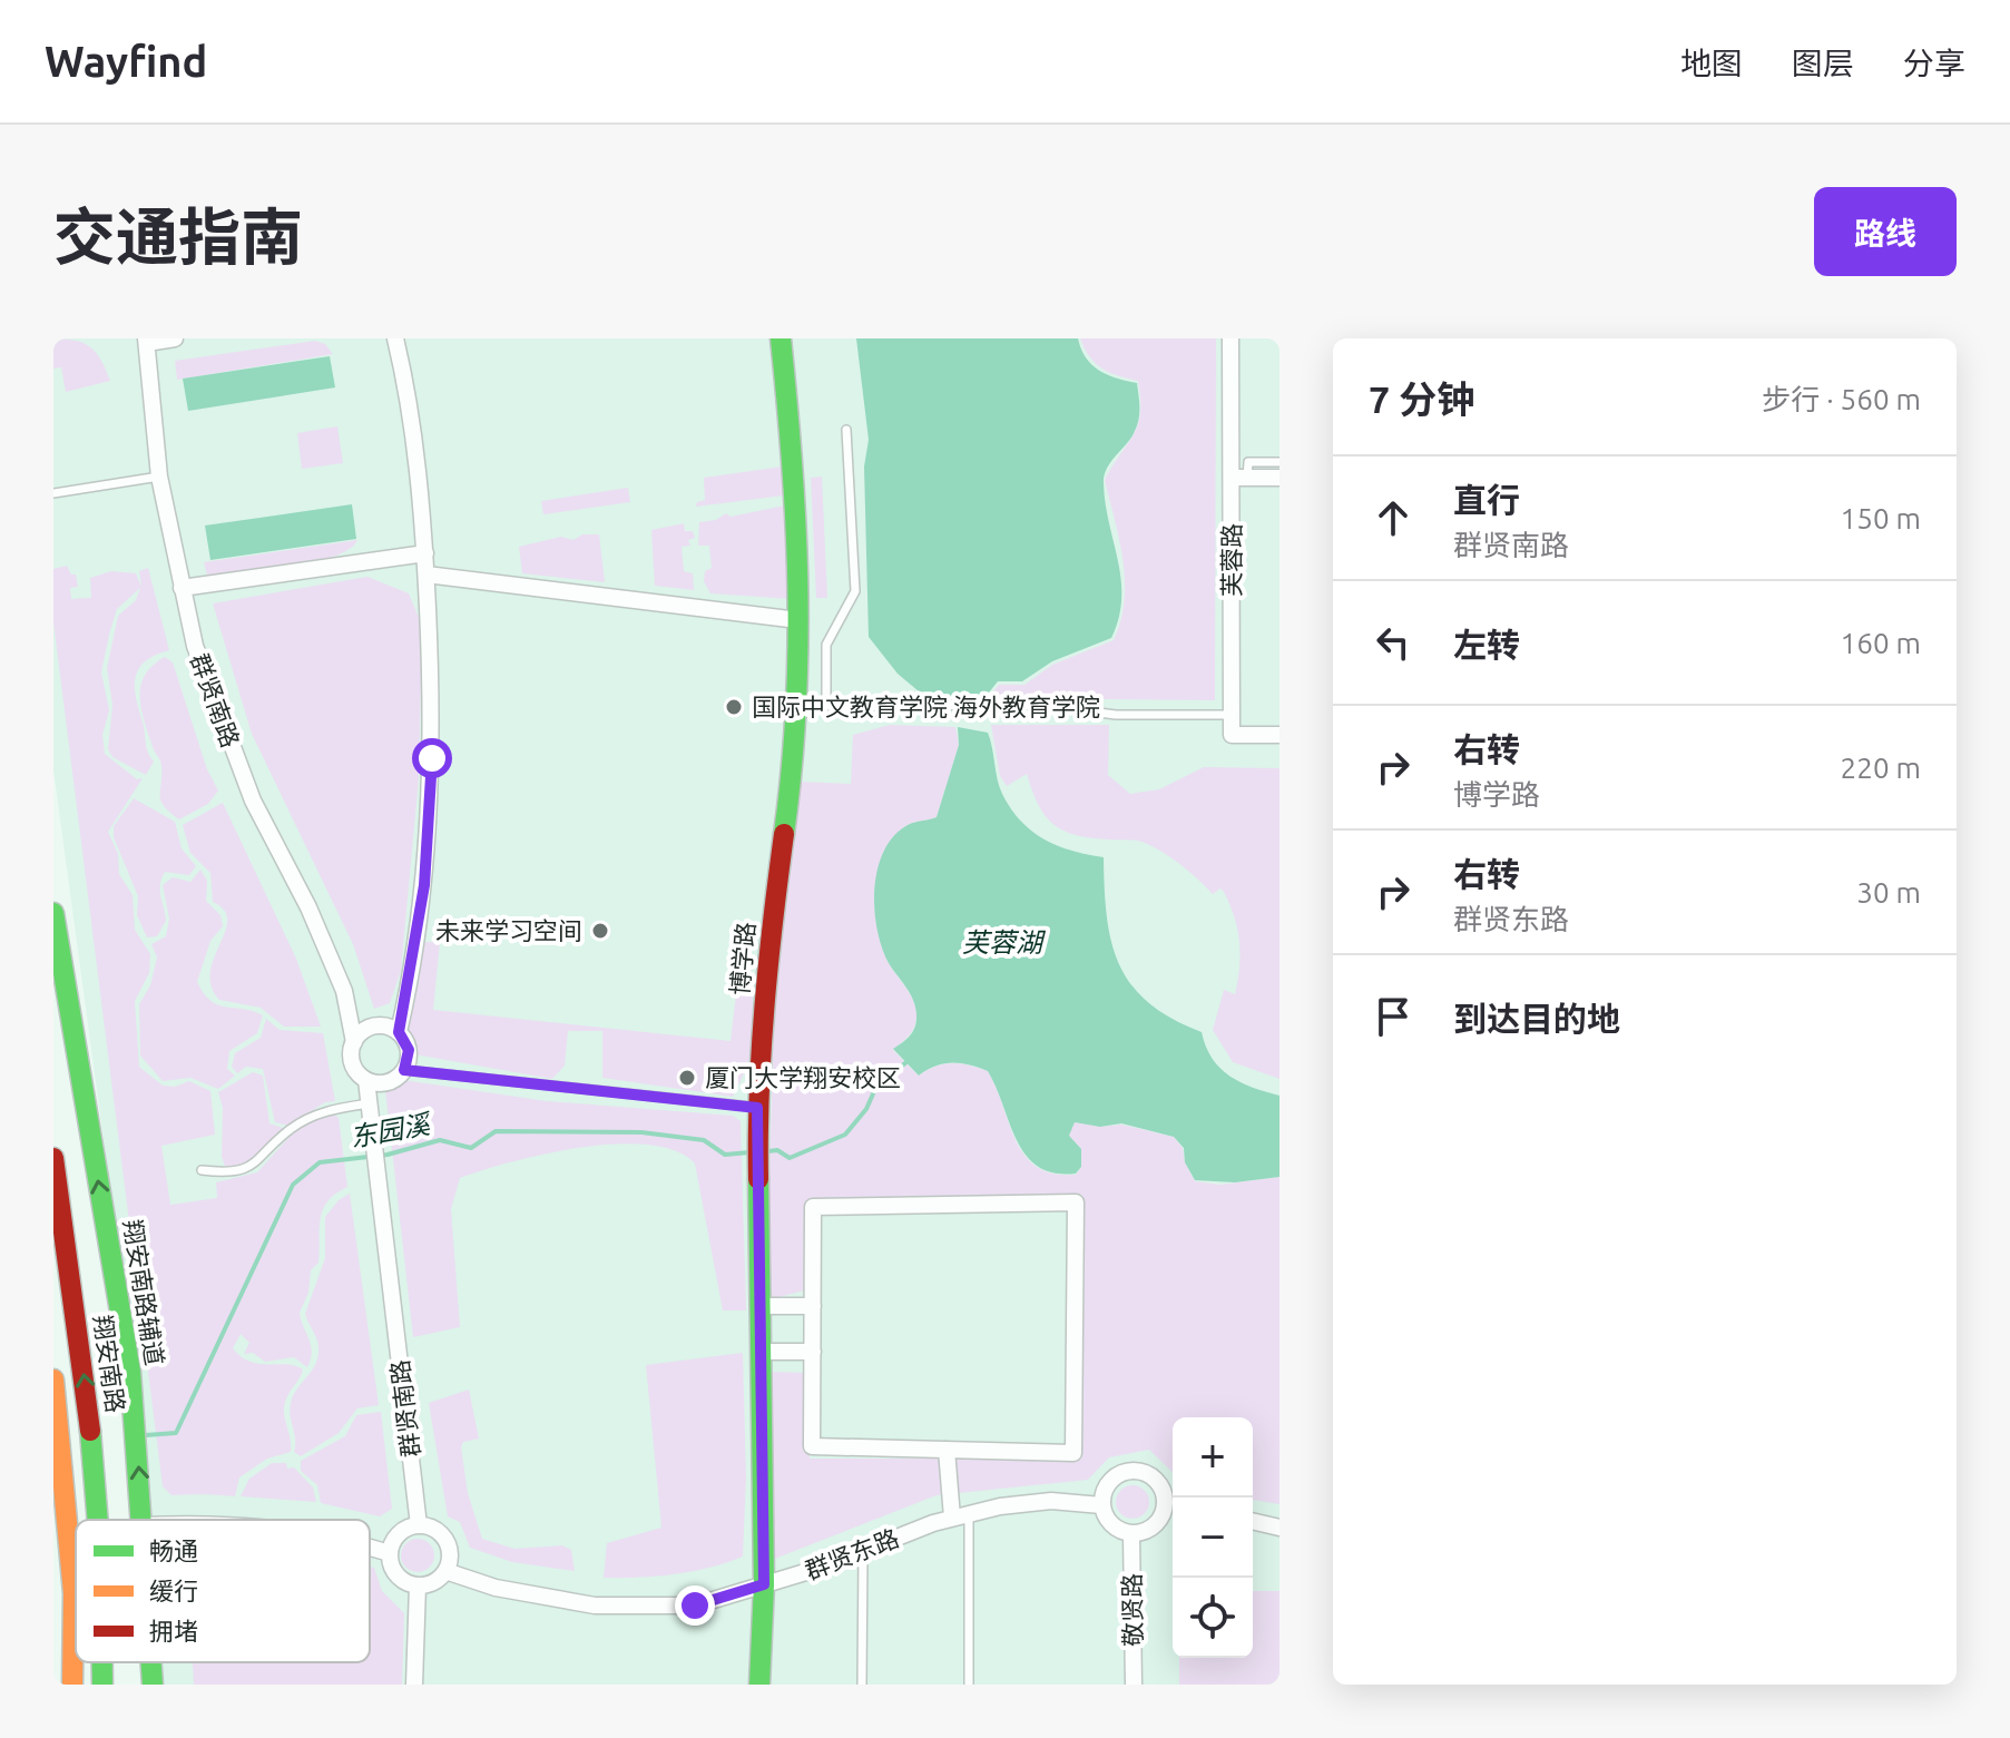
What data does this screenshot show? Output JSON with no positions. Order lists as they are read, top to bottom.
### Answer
{
  "streets": {
    "main road": ["博学路", "翔安南路辅道", "翔安南路"],
    "street": [
      "芙蓉路",
      "群贤南路",
      "群贤东路",
      "敬贤路"
    ]
  },
  "crossings": [
    ["群贤南路", "群贤东路"],
    ["博学路", "群贤东路"],
    ["群贤东路", "敬贤路"]
  ],
  "one_way": ["翔安南路辅道"],
  "water": ["芙蓉湖", "东园溪"],
  "places": ["国际中文教育学院 海外教育学院", "未来学习空间", "厦门大学翔安校区"],
  "legend": ["畅通", "缓行", "拥堵"],
  "page": {
    "header": "Wayfind",
    "nav": ["地图", "图层", "分享"],
    "title": "交通指南",
    "buttons": "路线",
    "heading": ["7 分钟", "步行 · 560 m"],
    "list": [
      ["直行", "群贤南路", "150 m"],
      ["左转", "160 m"],
      ["右转", "博学路", "220 m"],
      ["右转", "群贤东路", "30 m"],
      "到达目的地"
    ],
    "map_buttons": ["+", "−"]
  }
}
